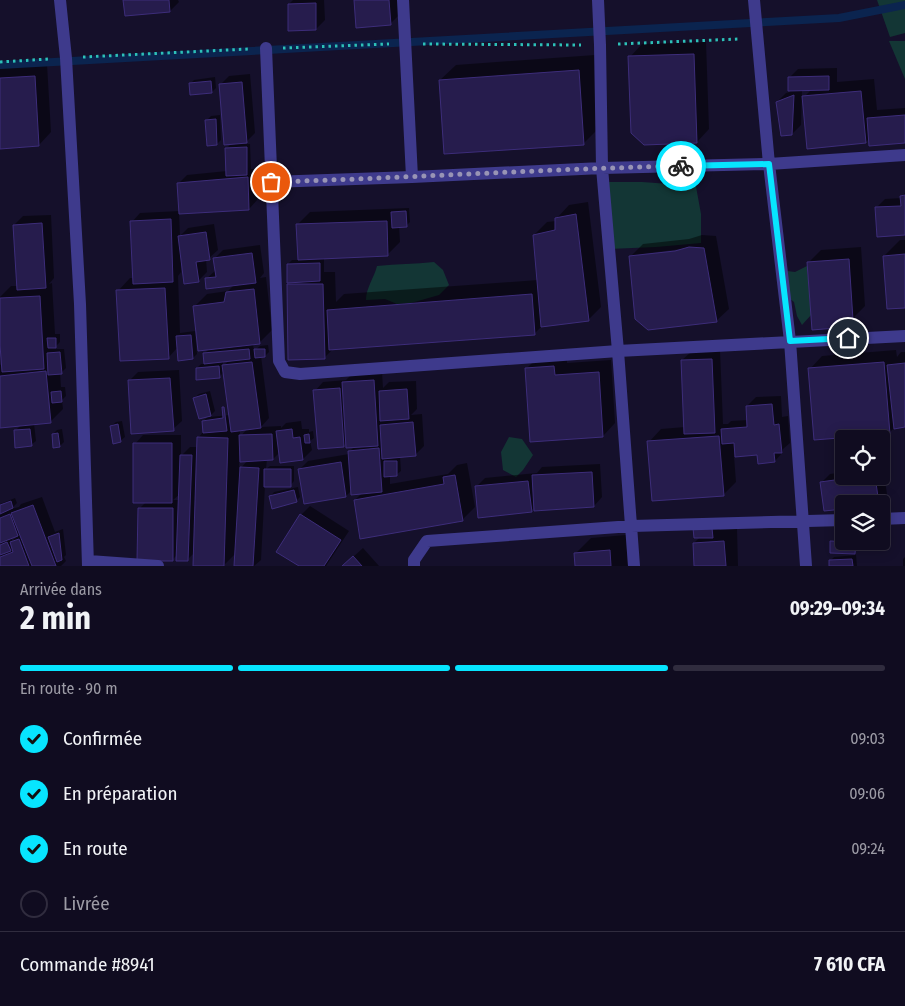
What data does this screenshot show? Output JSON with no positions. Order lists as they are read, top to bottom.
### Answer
{
  "page": {
    "heading": ["2 min", "Arrivée dans", "09:29–09:34"],
    "panel": ["Commande #8941", "7 610 CFA"],
    "bar": "En route · 90 m",
    "list": [
      ["Confirmée", "09:03"],
      ["En préparation", "09:06"],
      ["En route", "09:24"],
      "Livrée"
    ]
  }
}
